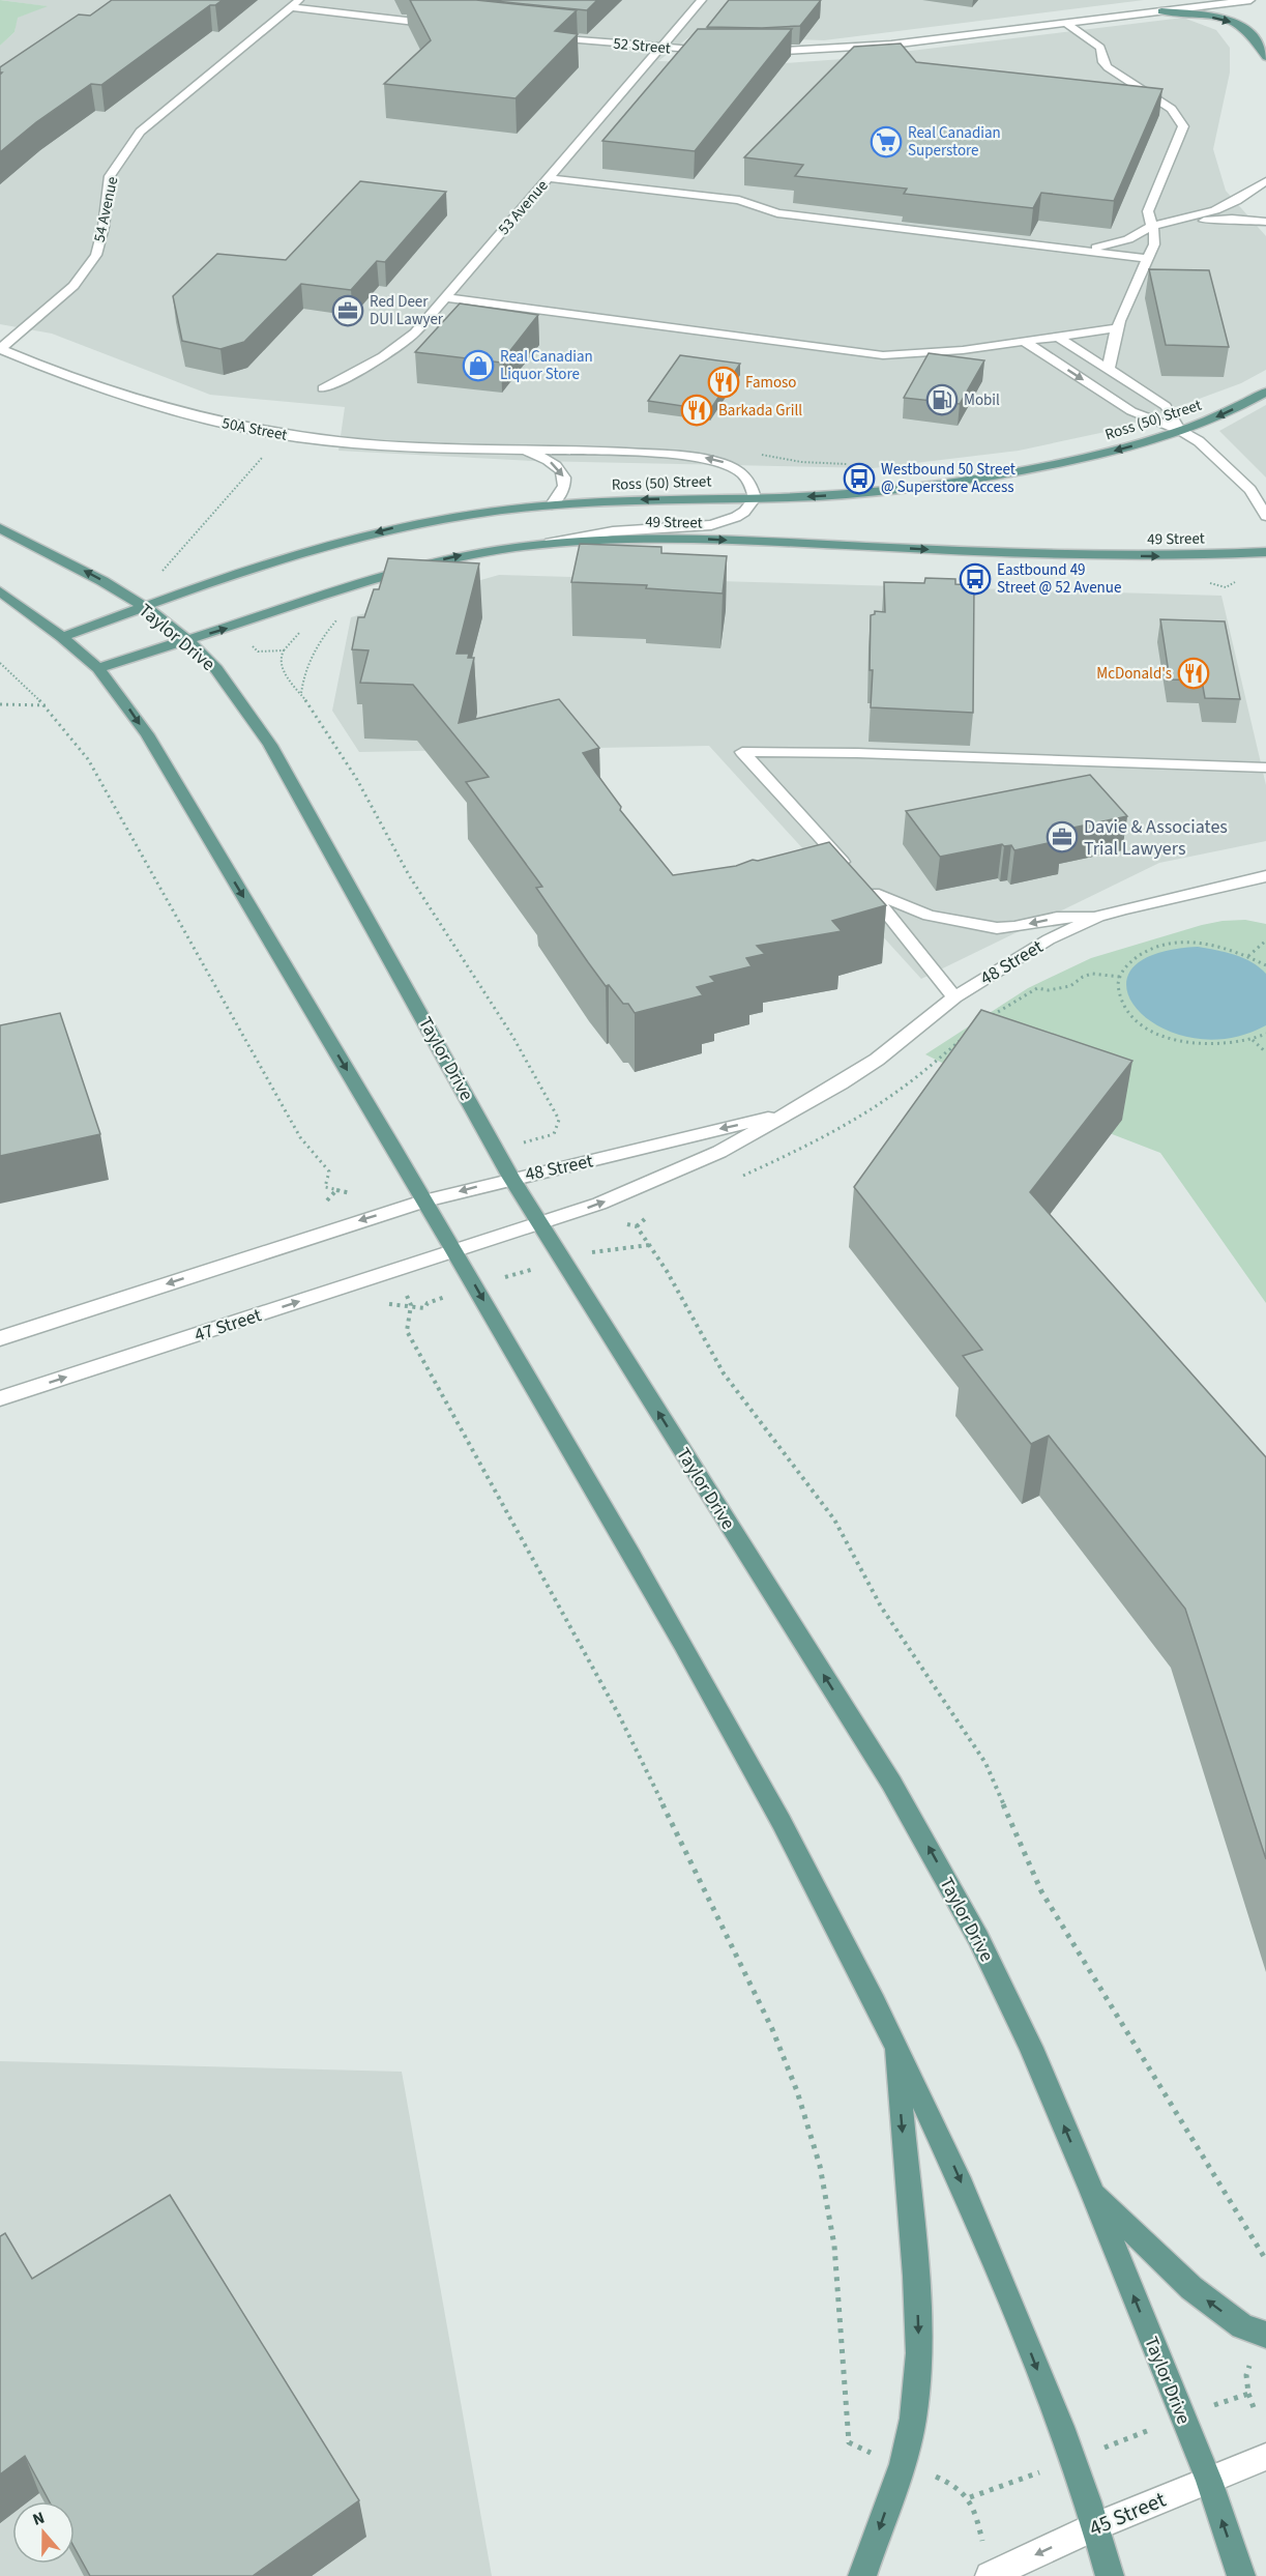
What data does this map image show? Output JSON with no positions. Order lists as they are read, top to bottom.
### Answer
{
  "streets": {
    "main road": ["Ross (50) Street", "49 Street", "Taylor Drive"],
    "street": [
      "52 Street",
      "53 Avenue",
      "54 Avenue",
      "50A Street",
      "48 Street",
      "47 Street",
      "45 Street"
    ]
  },
  "crossings": [
    ["52 Street", "53 Avenue"],
    ["54 Avenue", "50A Street"],
    ["Ross (50) Street", "Taylor Drive"],
    ["49 Street", "Taylor Drive"],
    ["Taylor Drive", "48 Street"],
    ["Taylor Drive", "47 Street"],
    ["Taylor Drive", "45 Street"],
    ["48 Street", "47 Street"]
  ],
  "one_way": ["Ross (50) Street", "49 Street", "45 Street"],
  "places": {
    "supermarket": ["Real Canadian Superstore"],
    "office": ["Red Deer DUI Lawyer", "Davie & Associates Trial Lawyers"],
    "shop": ["Real Canadian Liquor Store"],
    "restaurant": ["Famoso", "Barkada Grill", "McDonald's"],
    "fuel station": ["Mobil"],
    "bus stop": ["Westbound 50 Street @ Superstore Access", "Eastbound 49 Street @ 52 Avenue"]
  },
  "north": "top"
}
